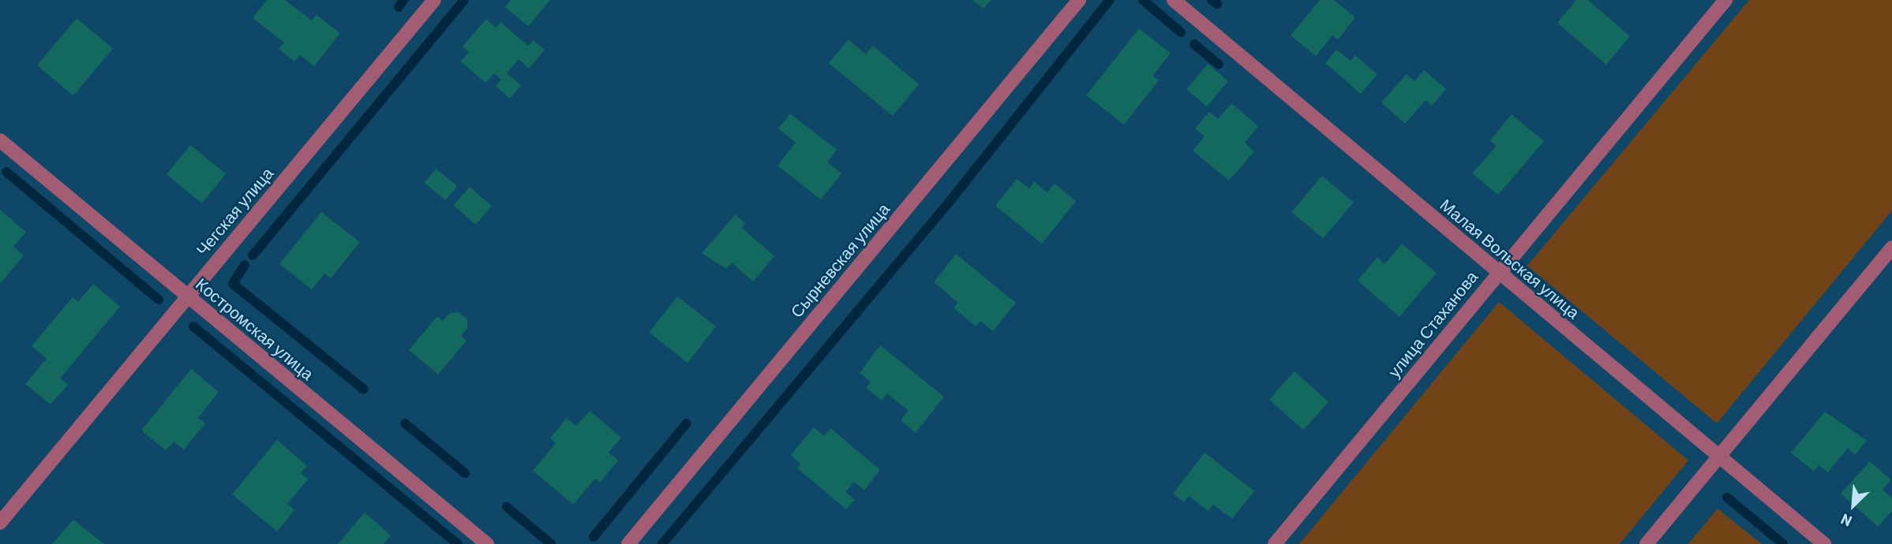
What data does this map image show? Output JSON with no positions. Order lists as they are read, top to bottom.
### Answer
{
  "streets": {
    "street": [
      "Чегская улица",
      "Малая Вольская улица",
      "Сырневская улица",
      "улица Стаханова",
      "Костромская улица"
    ]
  },
  "crossings": [
    ["Чегская улица", "Костромская улица"],
    ["Малая Вольская улица", "улица Стаханова"]
  ],
  "north": "bottom left"
}
